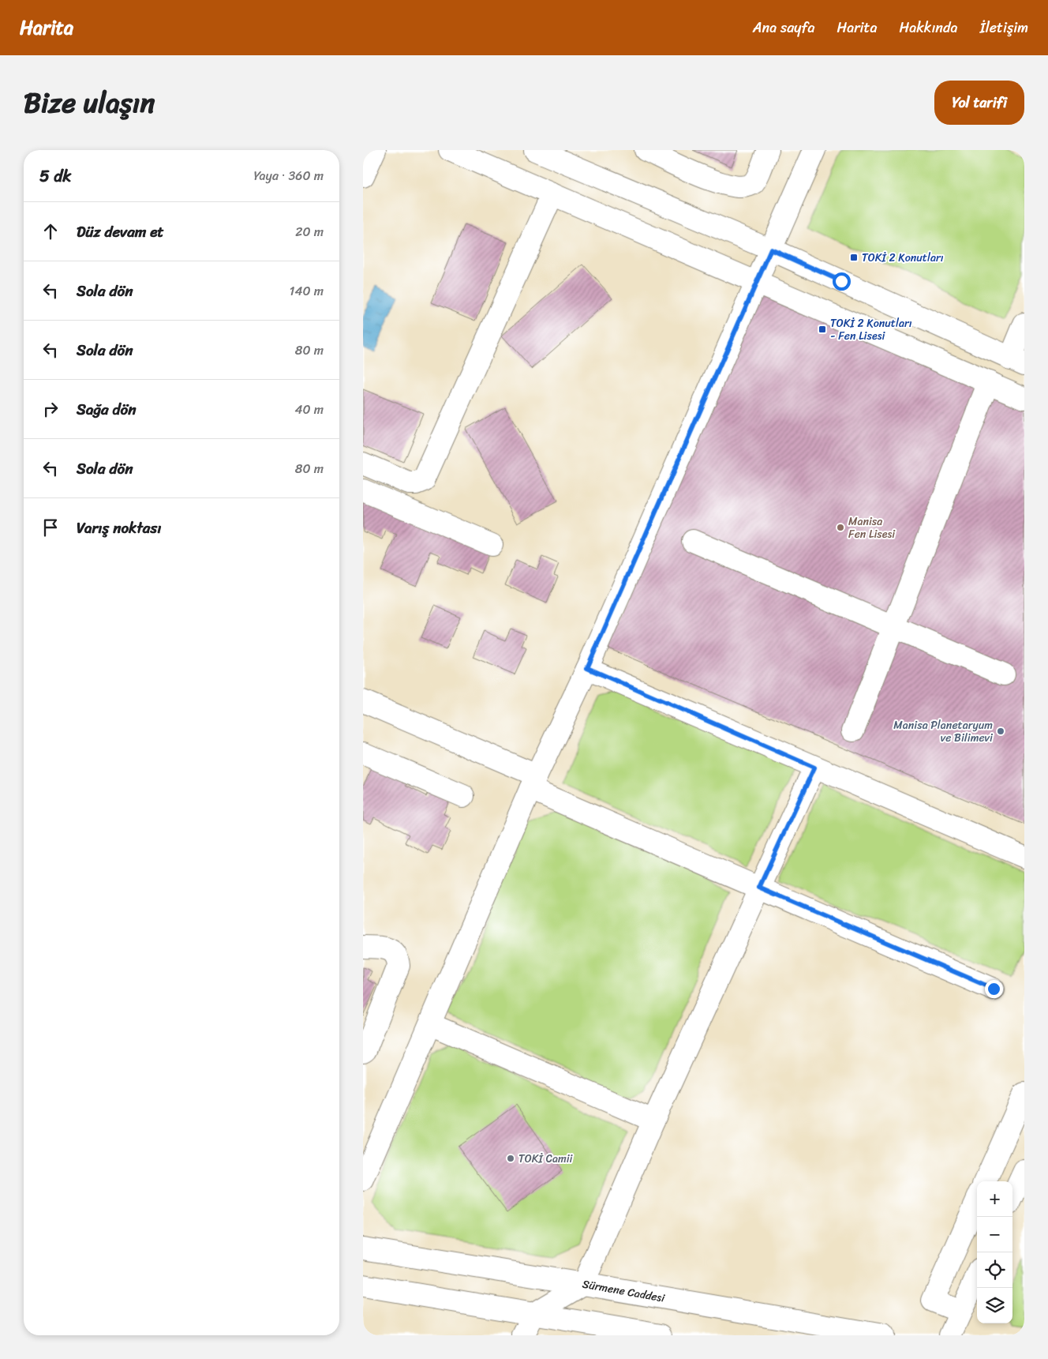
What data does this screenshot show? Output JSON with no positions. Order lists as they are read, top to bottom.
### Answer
{
  "streets": {
    "street": ["Sürmene Caddesi"]
  },
  "places": {
    "transit": ["TOKİ 2 Konutları", "TOKİ 2 Konutları - Fen Lisesi"],
    "other": ["Manisa Fen Lisesi", "Manisa Planetaryum ve Bilimevi", "TOKİ Camii"]
  },
  "page": {
    "header": "Harita",
    "nav": [
      "Ana sayfa",
      "Harita",
      "Hakkında",
      "İletişim"
    ],
    "title": "Bize ulaşın",
    "buttons": "Yol tarifi",
    "heading": ["5 dk", "Yaya · 360 m"],
    "list": [
      ["Düz devam et", "20 m"],
      ["Sola dön", "140 m"],
      ["Sola dön", "80 m"],
      ["Sağa dön", "40 m"],
      ["Sola dön", "80 m"],
      "Varış noktası"
    ],
    "map_buttons": ["+", "−"]
  }
}
